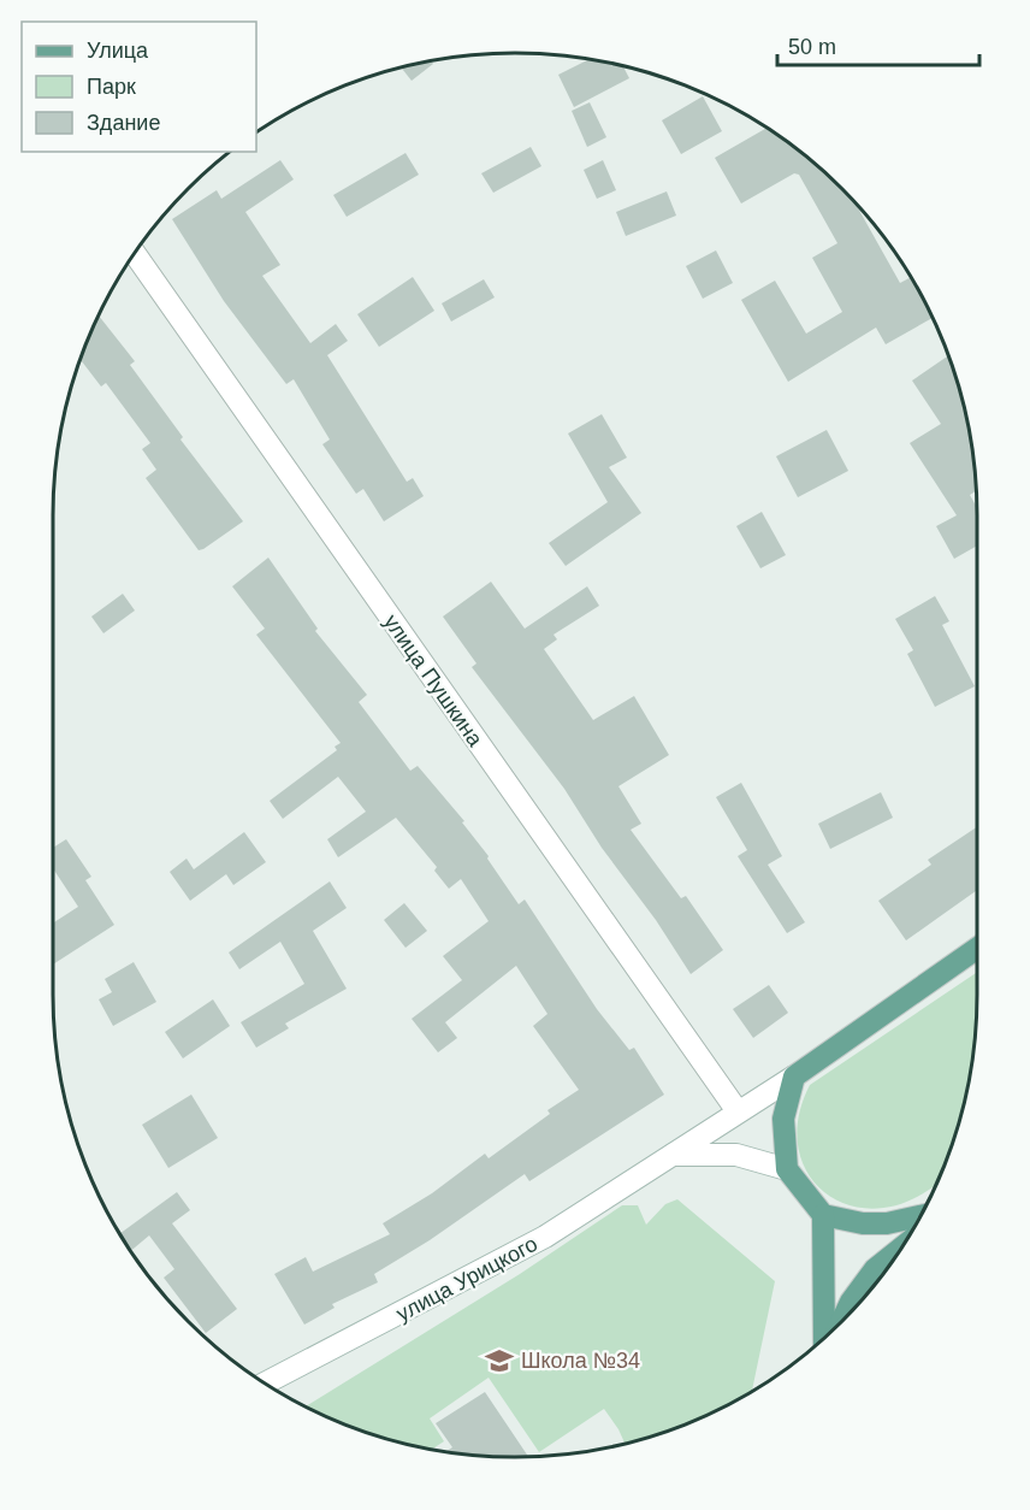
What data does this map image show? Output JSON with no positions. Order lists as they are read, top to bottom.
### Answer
{
  "streets": {
    "street": ["улица Пушкина", "улица Урицкого"]
  },
  "crossings": [
    ["улица Пушкина", "улица Урицкого"]
  ],
  "places": {
    "school or university": ["Школа №34"]
  },
  "legend": ["Улица", "Парк", "Здание"],
  "scale_bar": "50 m"
}
